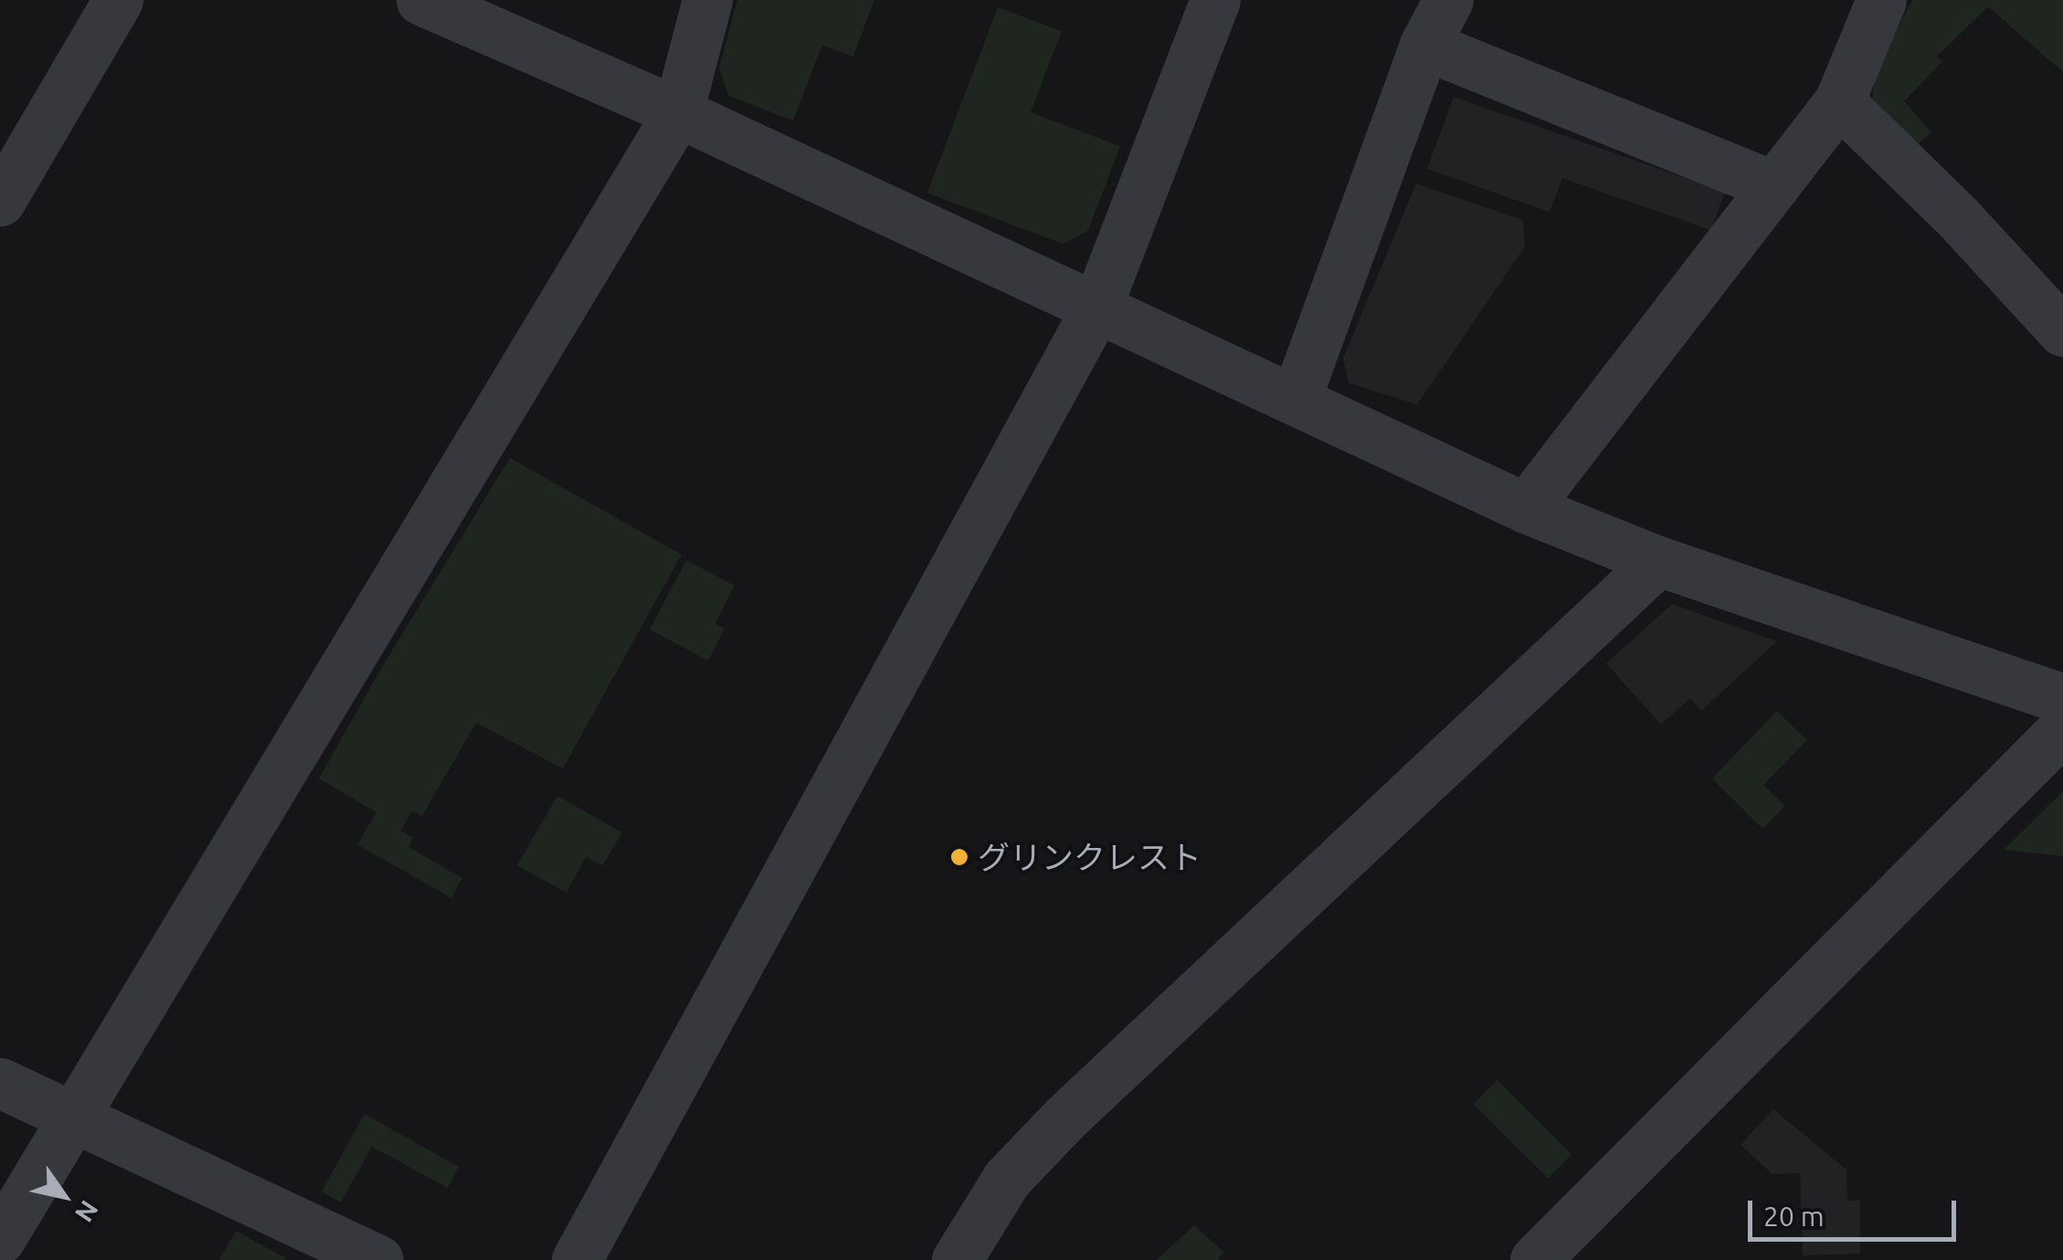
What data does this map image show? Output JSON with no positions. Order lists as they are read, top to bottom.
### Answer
{
  "places": ["グリンクレスト"],
  "scale_bar": "20 m",
  "north": "bottom right"
}
